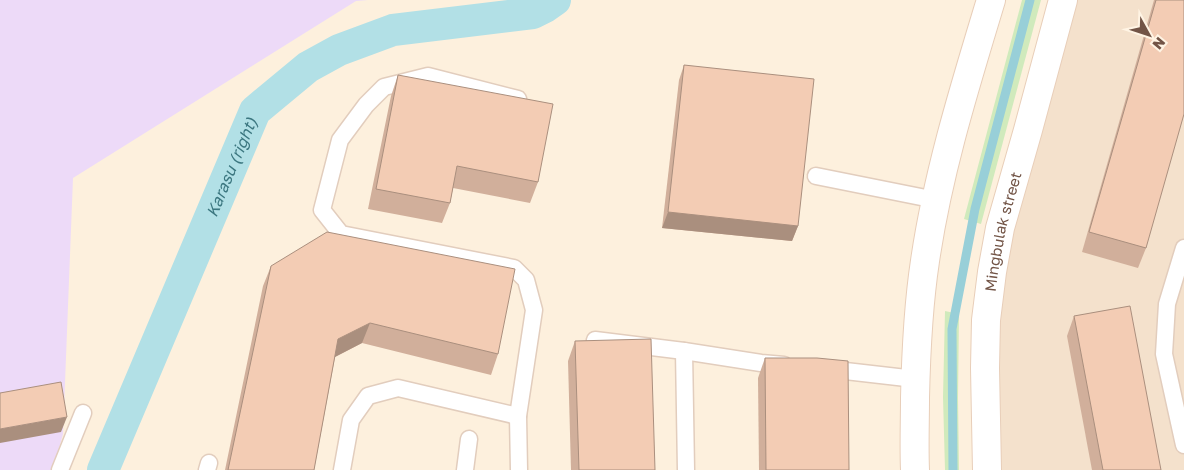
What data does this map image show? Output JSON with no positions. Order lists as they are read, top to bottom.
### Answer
{
  "streets": {
    "main road": ["Mingbulak street"]
  },
  "water": ["Karasu (right)"],
  "north": "bottom right"
}
